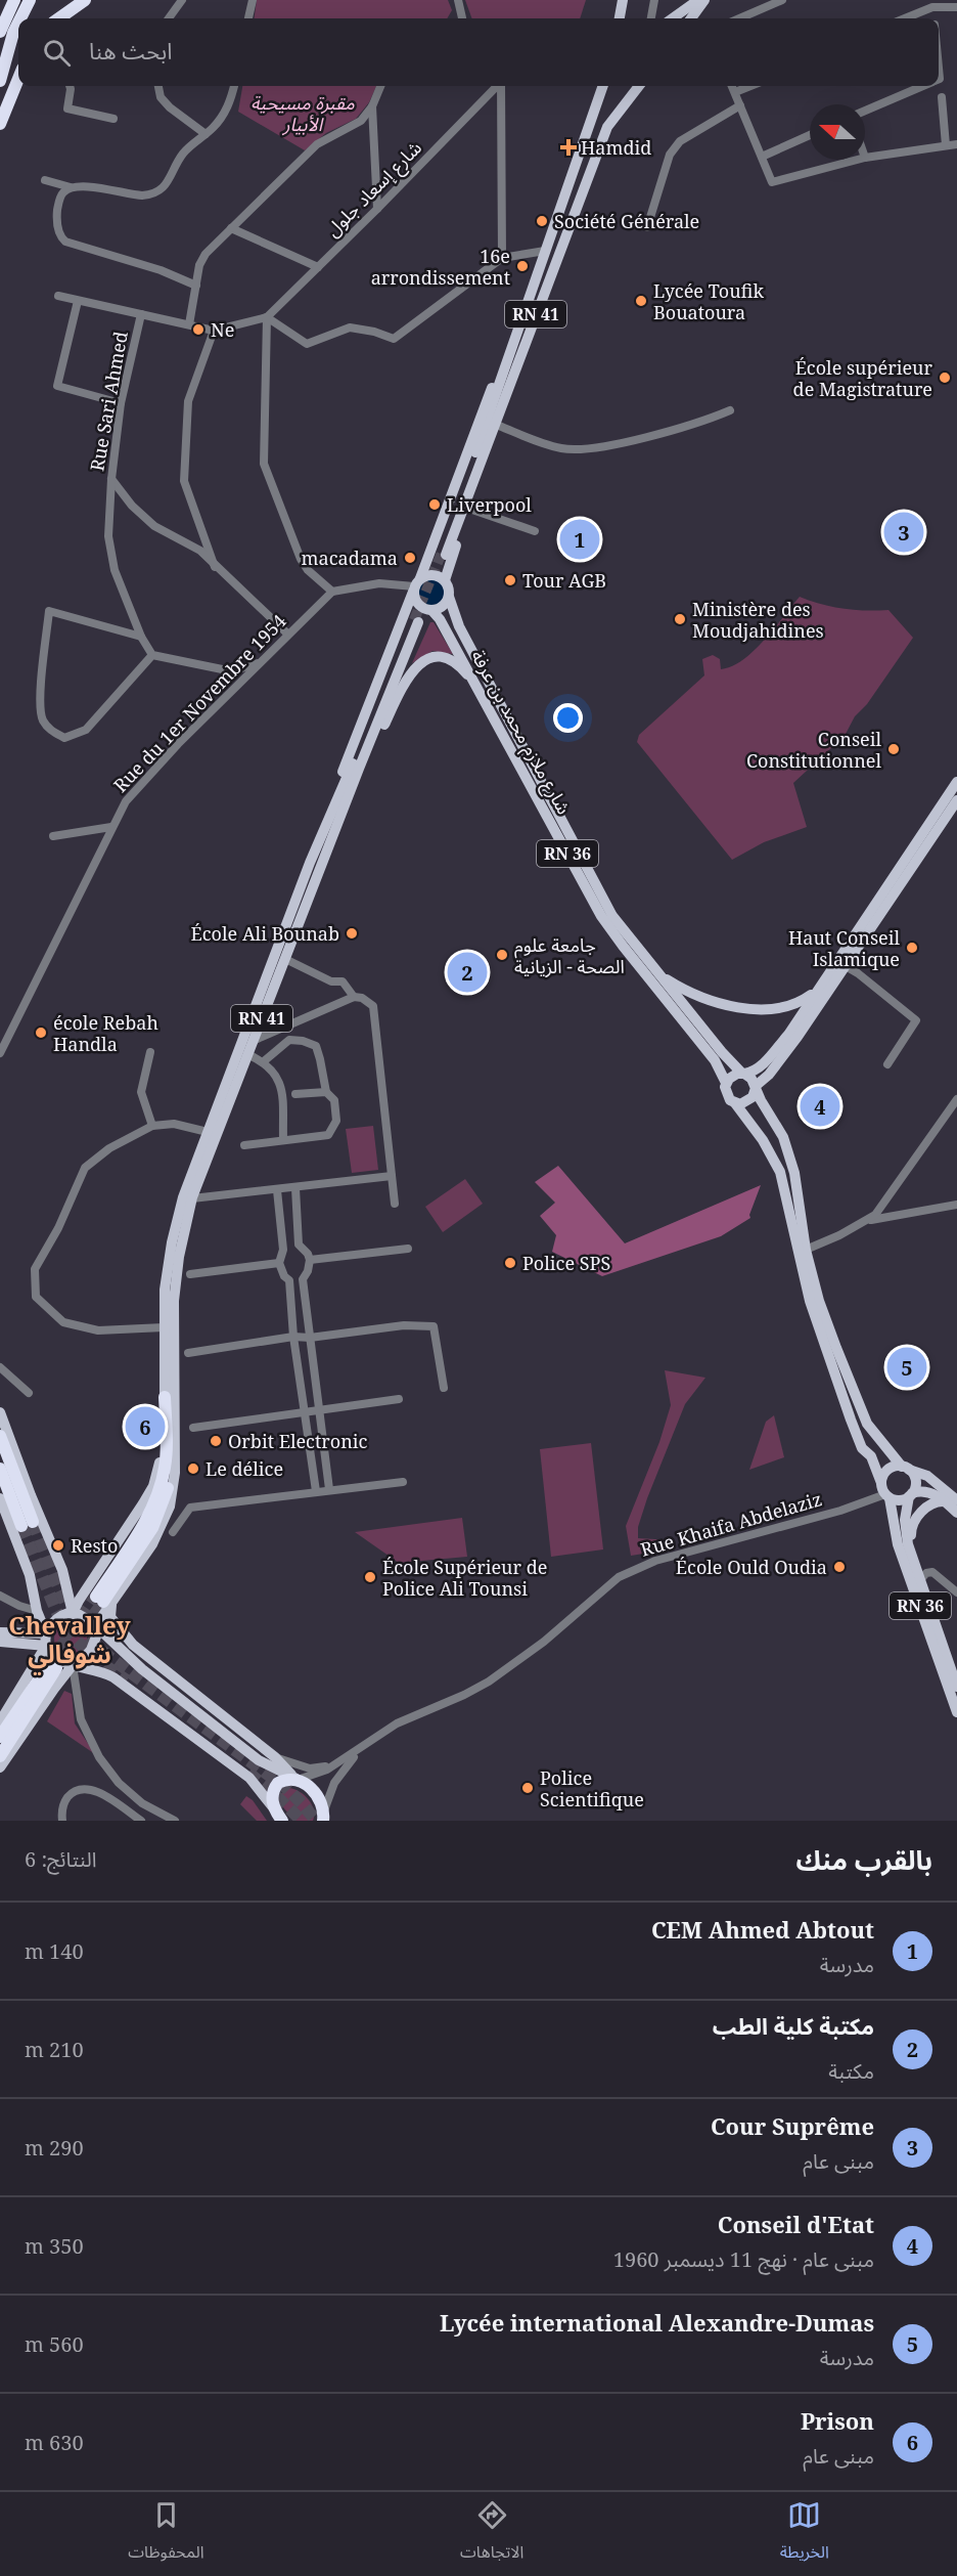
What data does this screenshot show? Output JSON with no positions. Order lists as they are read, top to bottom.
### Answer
{
  "streets": {
    "main road": ["RN 41", "شارع ملازم محمد بن عرفة", "RN 36"],
    "street": [
      "شارع إسعاد جلول",
      "Rue Sari Ahmed",
      "Rue du 1er Novembre 1954",
      "Rue Khaifa Abdelaziz"
    ]
  },
  "crossings": [
    ["RN 41", "شارع ملازم محمد بن عرفة"],
    ["شارع ملازم محمد بن عرفة", "RN 36"],
    ["RN 36", "Rue Khaifa Abdelaziz"]
  ],
  "districts": ["Chevalley شوفالي"],
  "parks": ["مقبرة مسيحية الأبيار"],
  "places": {
    "health": ["Hamdid"],
    "other": [
      "Société Générale",
      "16e arrondissement",
      "Lycée Toufik Bouatoura",
      "Ne",
      "École supérieur de Magistrature",
      "Liverpool",
      "macadama",
      "Tour AGB",
      "Ministère des Moudjahidines",
      "Conseil Constitutionnel",
      "École Ali Bounab",
      "Haut Conseil Islamique",
      "جامعة علوم الصحة - الزيانية",
      "école Rebah Handla",
      "Police SPS",
      "Orbit Electronic",
      "Le délice",
      "Resto",
      "École Ould Oudia",
      "École Supérieur de Police Ali Tounsi",
      "Police Scientifique"
    ]
  },
  "north": "left",
  "page": {
    "search": "ابحث هنا",
    "pins": [
      "3",
      "1",
      "2",
      "4",
      "5",
      "6"
    ],
    "heading": ["بالقرب منك", "النتائج: 6"],
    "list": [
      {
        "mark": "1",
        "name": "CEM Ahmed Abtout",
        "note": "مدرسة",
        "value": "140 m"
      },
      {
        "mark": "2",
        "name": "مكتبة كلية الطب",
        "note": "مكتبة",
        "value": "210 m"
      },
      {
        "mark": "3",
        "name": "Cour Suprême",
        "note": "مبنى عام",
        "value": "290 m"
      },
      {
        "mark": "4",
        "name": "Conseil d'Etat",
        "note": "مبنى عام · نهج 11 ديسمبر 1960",
        "value": "350 m"
      },
      {
        "mark": "5",
        "name": "Lycée international Alexandre-Dumas",
        "note": "مدرسة",
        "value": "560 m"
      },
      {
        "mark": "6",
        "name": "Prison",
        "note": "مبنى عام",
        "value": "630 m"
      }
    ],
    "nav": ["الخريطة", "الاتجاهات", "المحفوظات"]
  }
}
